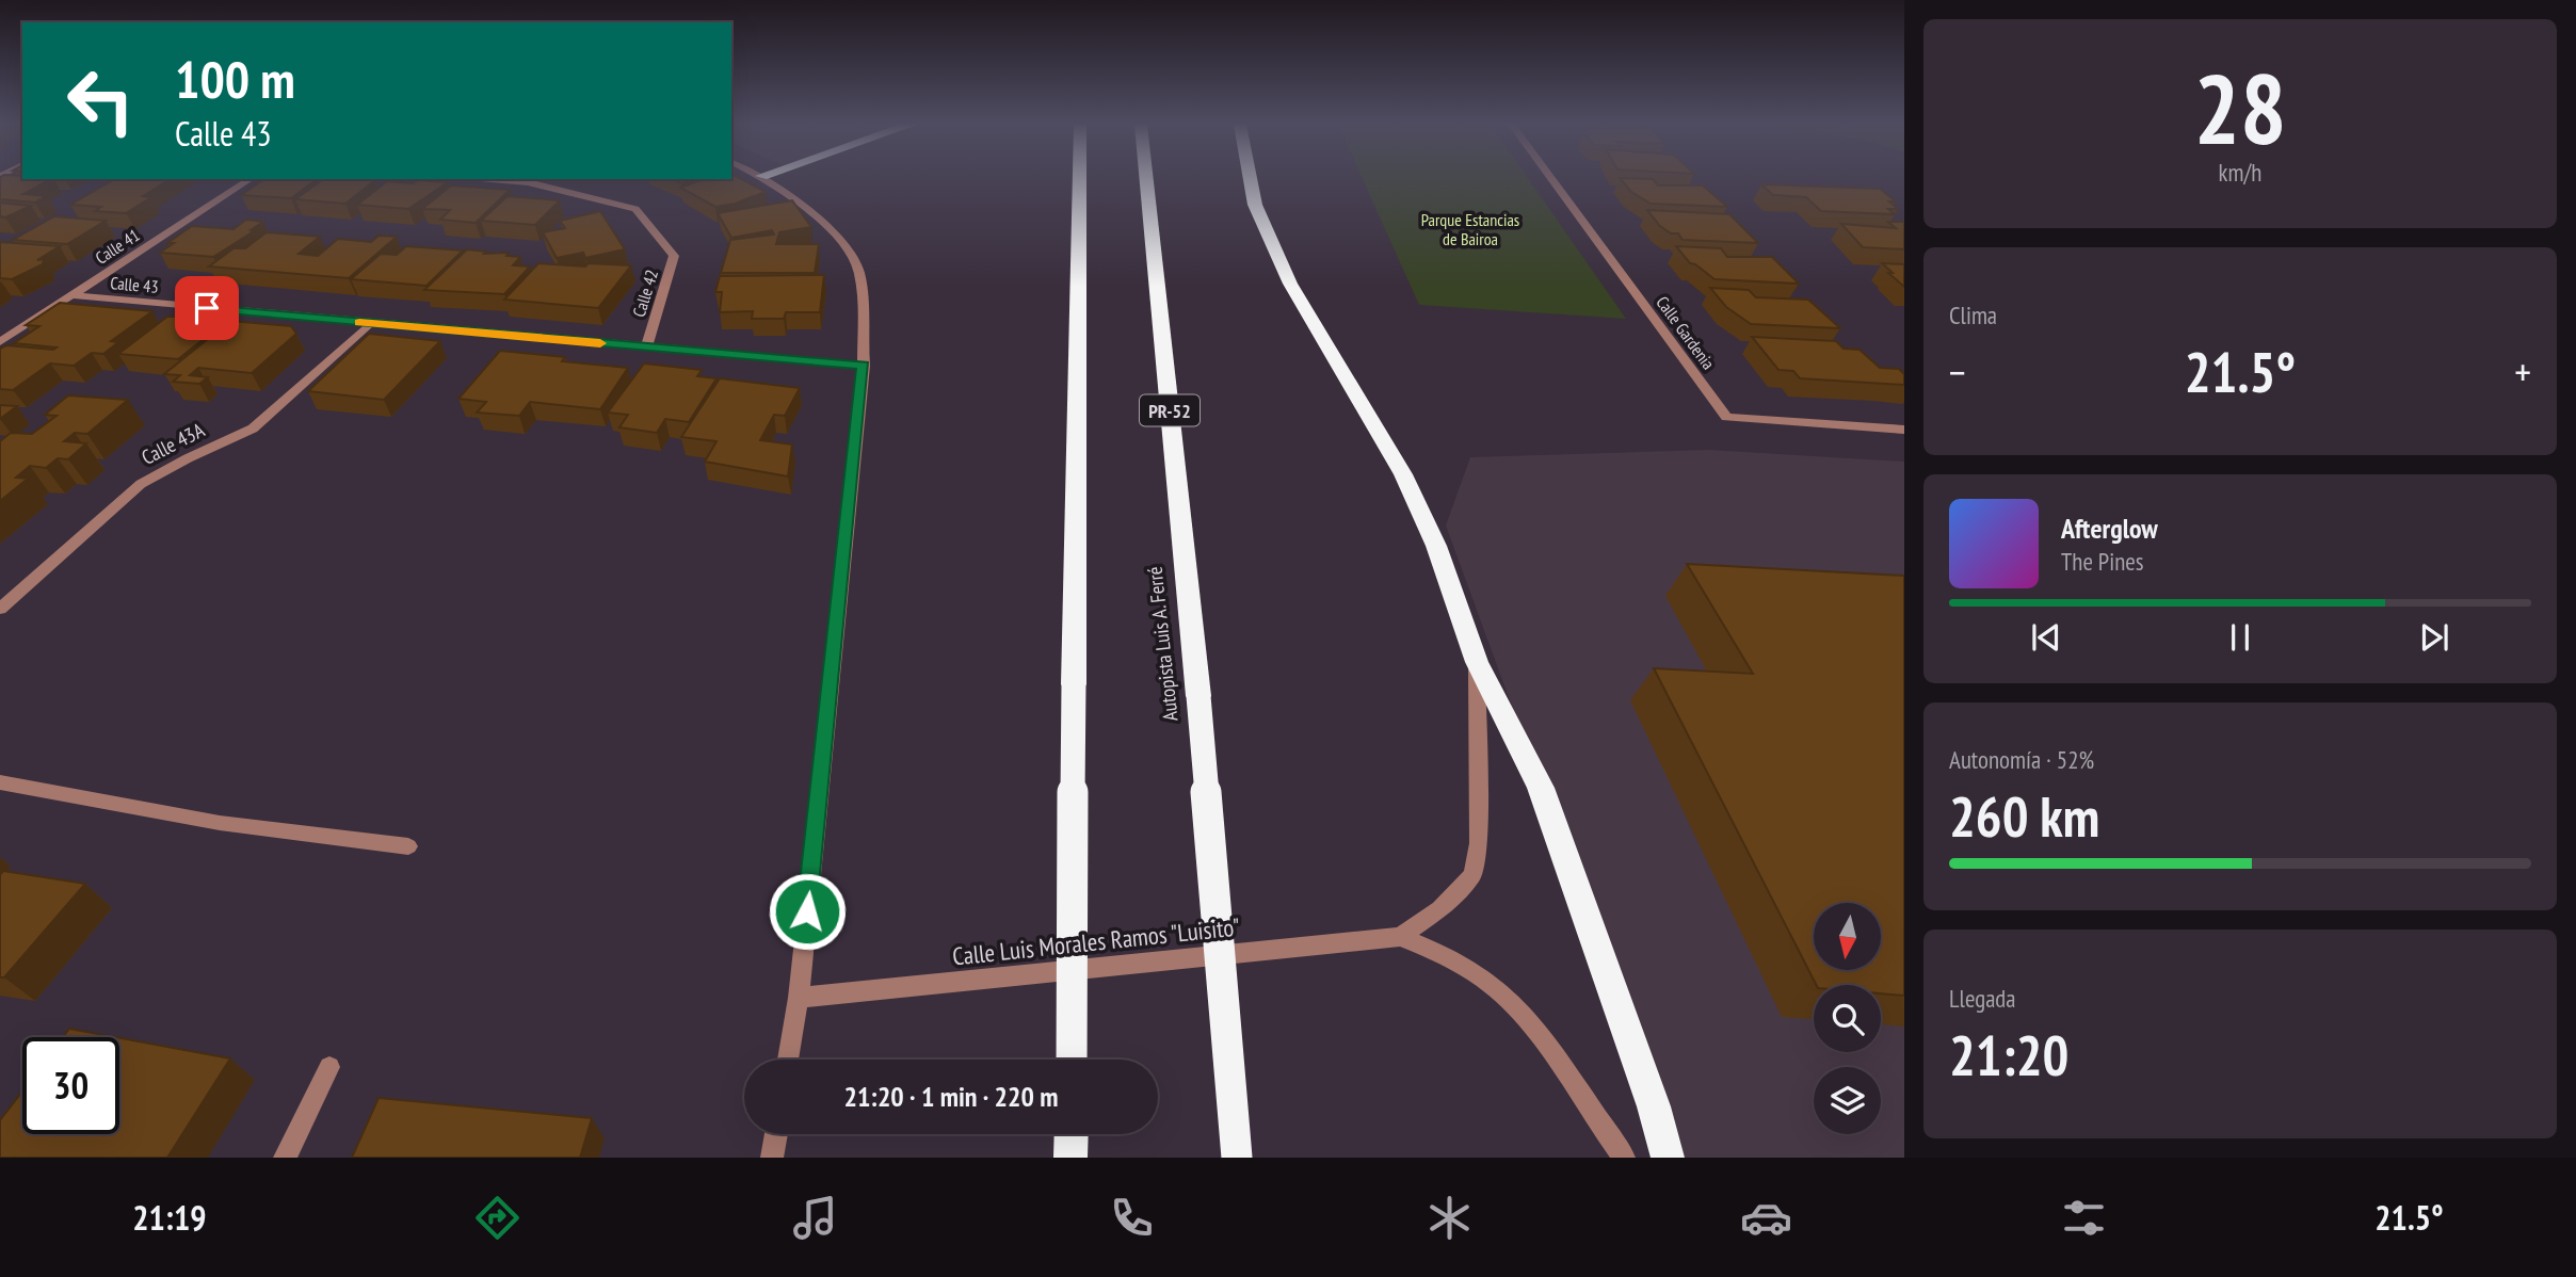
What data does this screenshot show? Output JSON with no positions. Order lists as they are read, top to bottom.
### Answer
{
  "streets": {
    "highway": ["PR-52", "Autopista Luis A. Ferré"],
    "street": [
      "Calle 41",
      "Calle 43",
      "Calle 42",
      "Calle Gardenia",
      "Calle 43A",
      "Calle Luis Morales Ramos \"Luisito\""
    ]
  },
  "crossings": [
    ["Calle 41", "Calle 43"],
    ["Calle 43", "Calle 42"],
    ["Calle 43", "Calle 43A"]
  ],
  "parks": ["Parque Estancias de Bairoa"],
  "north": "bottom",
  "page": {
    "tile": [
      ["28", "km/h"],
      "Clima",
      ["Autonomía · 52%", "260 km"],
      ["Llegada", "21:20"]
    ],
    "turn": ["100 m", "Calle 43"],
    "heat": ["−", "21.5°", "+"],
    "song": ["Afterglow", "The Pines"],
    "limit": "30",
    "trip": "21:20 · 1 min · 220 m",
    "tabs": ["21:19", "21.5°"]
  }
}
